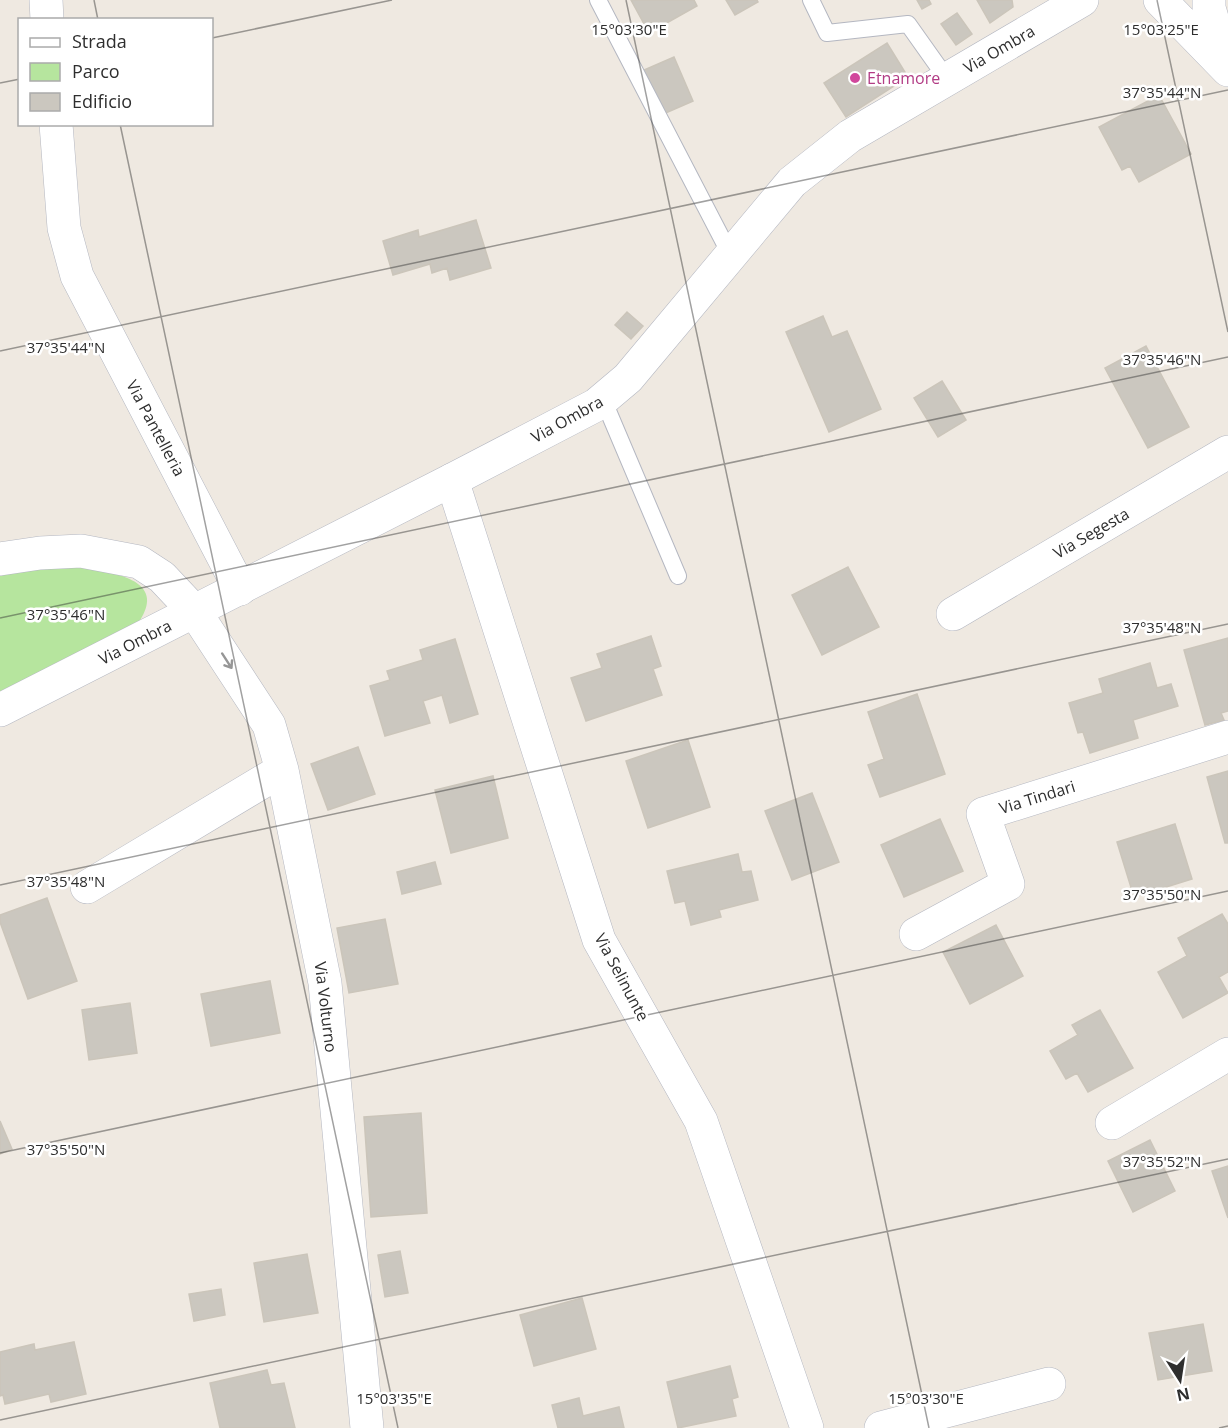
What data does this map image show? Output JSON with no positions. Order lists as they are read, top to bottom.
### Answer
{
  "streets": {
    "street": [
      "Via Ombra",
      "Via Pantelleria",
      "Via Segesta",
      "Via Tindari",
      "Via Selinunte",
      "Via Volturno"
    ]
  },
  "crossings": [
    ["Via Ombra", "Via Pantelleria"],
    ["Via Ombra", "Via Selinunte"],
    ["Via Ombra", "Via Volturno"]
  ],
  "places": ["Etnamore"],
  "legend": ["Strada", "Parco", "Edificio"],
  "north": "bottom",
  "coordinates": [
    "15°03'30\"E",
    "15°03'25\"E",
    "37°35'44\"N",
    "37°35'46\"N",
    "37°35'48\"N",
    "37°35'50\"N",
    "37°35'52\"N",
    "15°03'35\"E"
  ]
}
